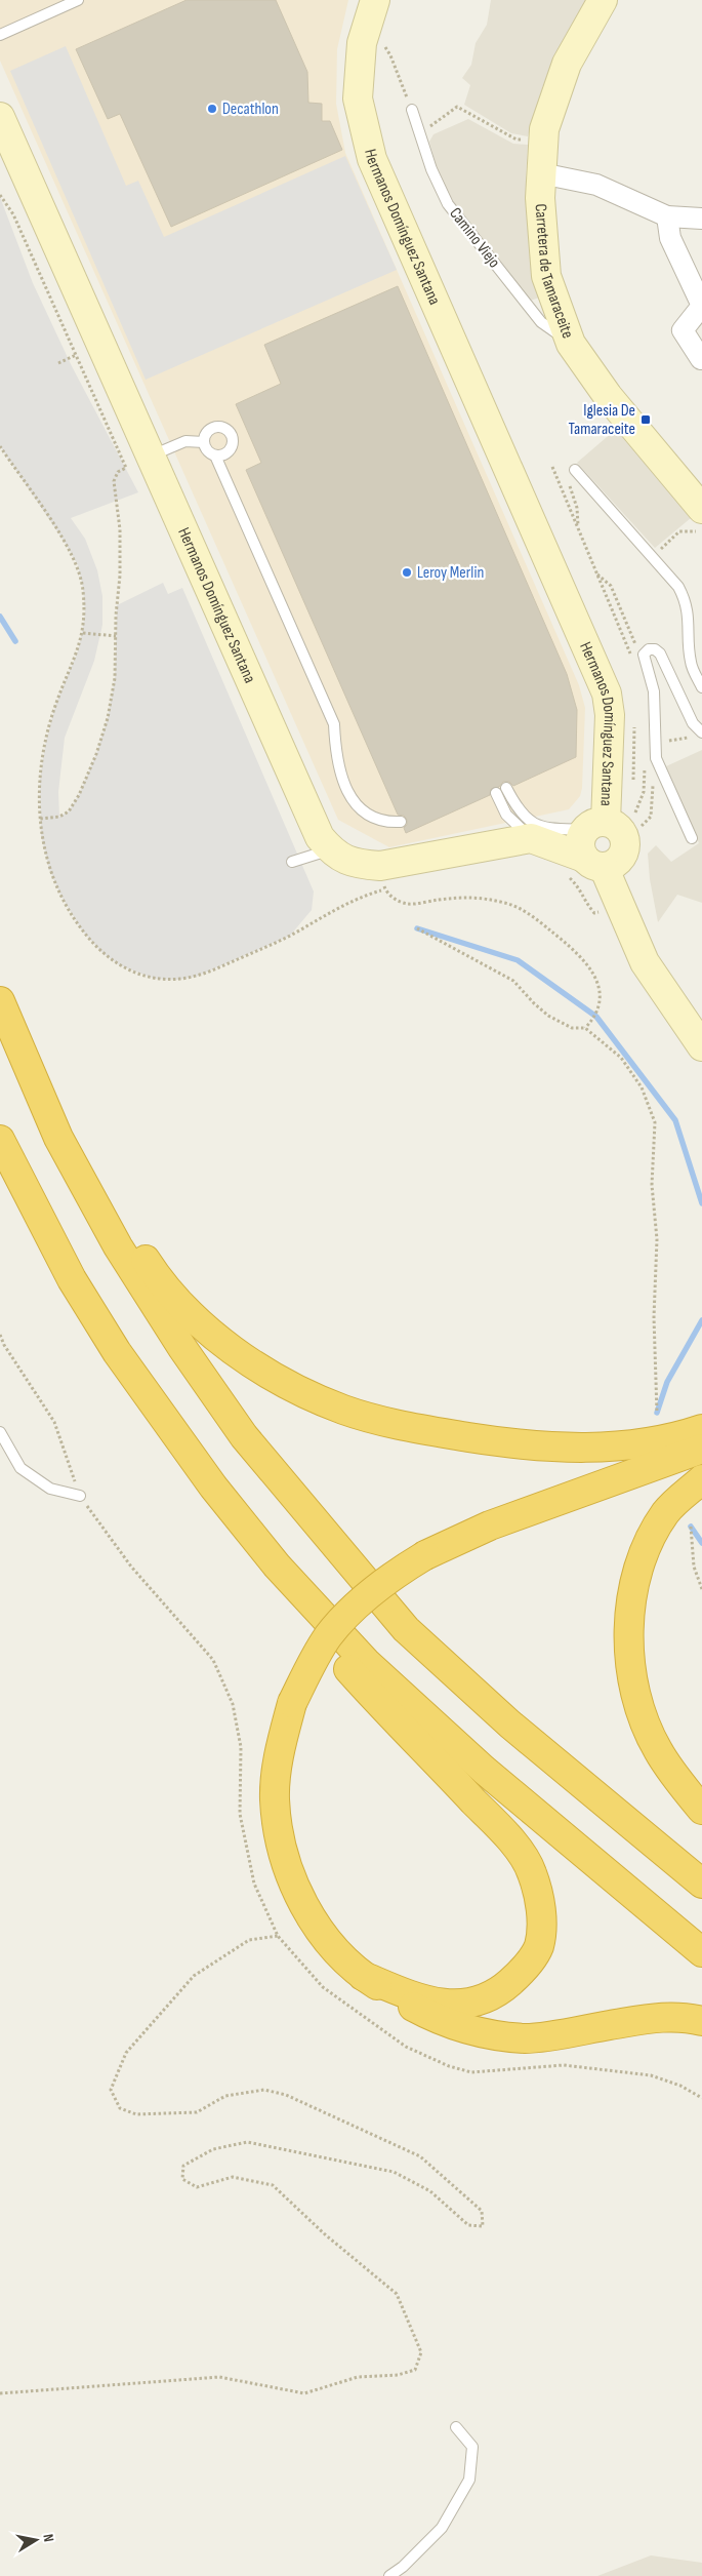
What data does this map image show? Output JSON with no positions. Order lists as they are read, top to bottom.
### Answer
{
  "streets": {
    "main road": ["Hermanos Domínguez Santana", "Carretera de Tamaraceite"],
    "lane": ["Camino Viejo"]
  },
  "crossings": [
    ["Camino Viejo", "Carretera de Tamaraceite"]
  ],
  "places": {
    "other": ["Decathlon", "Leroy Merlin"],
    "transit": ["Iglesia De Tamaraceite"]
  },
  "north": "right"
}
